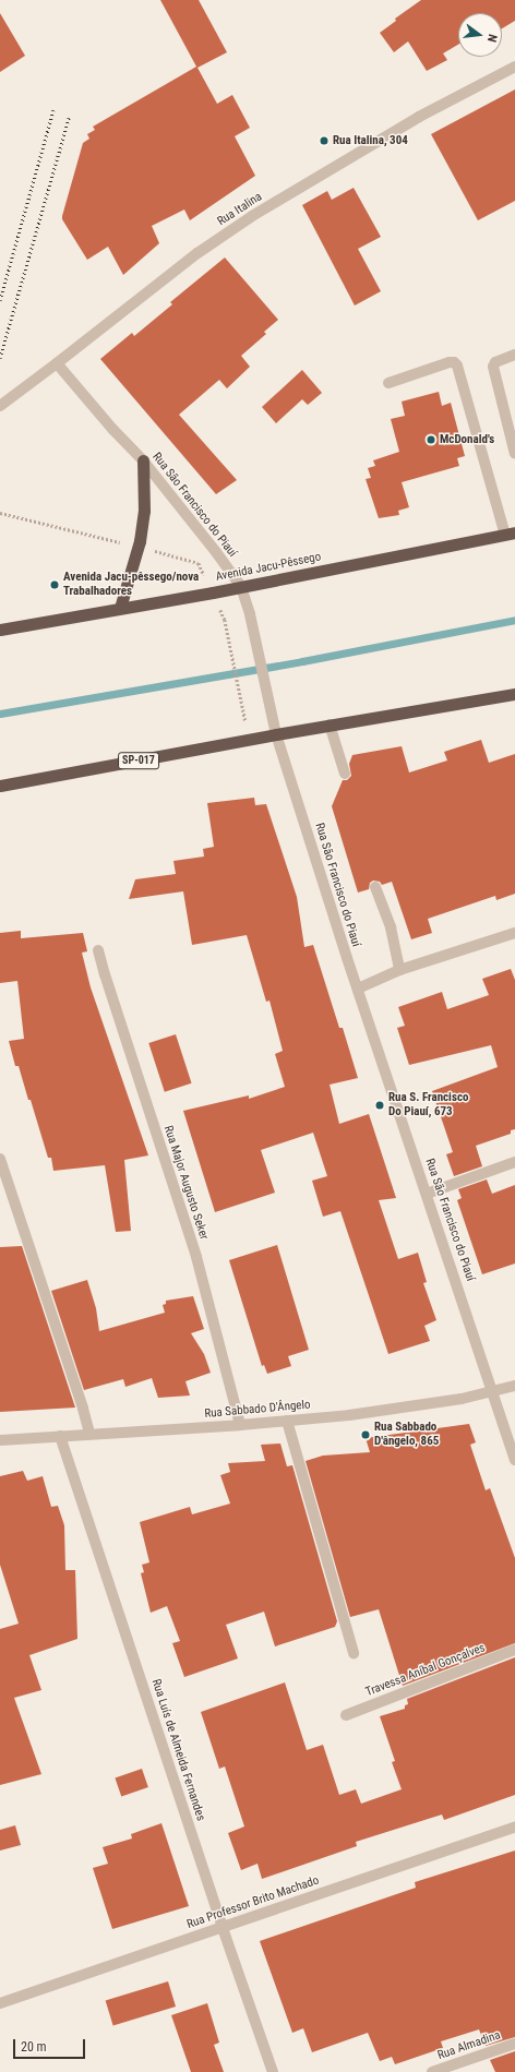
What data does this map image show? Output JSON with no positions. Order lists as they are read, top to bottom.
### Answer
{
  "streets": {
    "highway": ["Avenida Jacu-Pêssego", "SP-017"],
    "street": [
      "Rua Italina",
      "Rua São Francisco do Piauí",
      "Rua Major Augusto Seker",
      "Rua Sabbado D'Ângelo",
      "Travessa Aníbal Gonçalves",
      "Rua Luís de Almeida Fernandes",
      "Rua Professor Brito Machado",
      "Rua Almadina"
    ]
  },
  "crossings": [
    ["Rua Italina", "Rua São Francisco do Piauí"],
    ["Rua São Francisco do Piauí", "Avenida Jacu-Pêssego"],
    ["Rua São Francisco do Piauí", "SP-017"],
    ["Rua São Francisco do Piauí", "Rua Sabbado D'Ângelo"],
    ["Rua Major Augusto Seker", "Rua Sabbado D'Ângelo"],
    ["Rua Sabbado D'Ângelo", "Rua Luís de Almeida Fernandes"],
    ["Rua Luís de Almeida Fernandes", "Rua Professor Brito Machado"]
  ],
  "places": [
    "Rua Italina, 304",
    "McDonald's",
    "Avenida Jacu-pêssego/nova Trabalhadores",
    "Rua S. Francisco Do Piauí, 673",
    "Rua Sabbado D'ângelo, 865"
  ],
  "scale_bar": "20 m",
  "north": "right"
}
